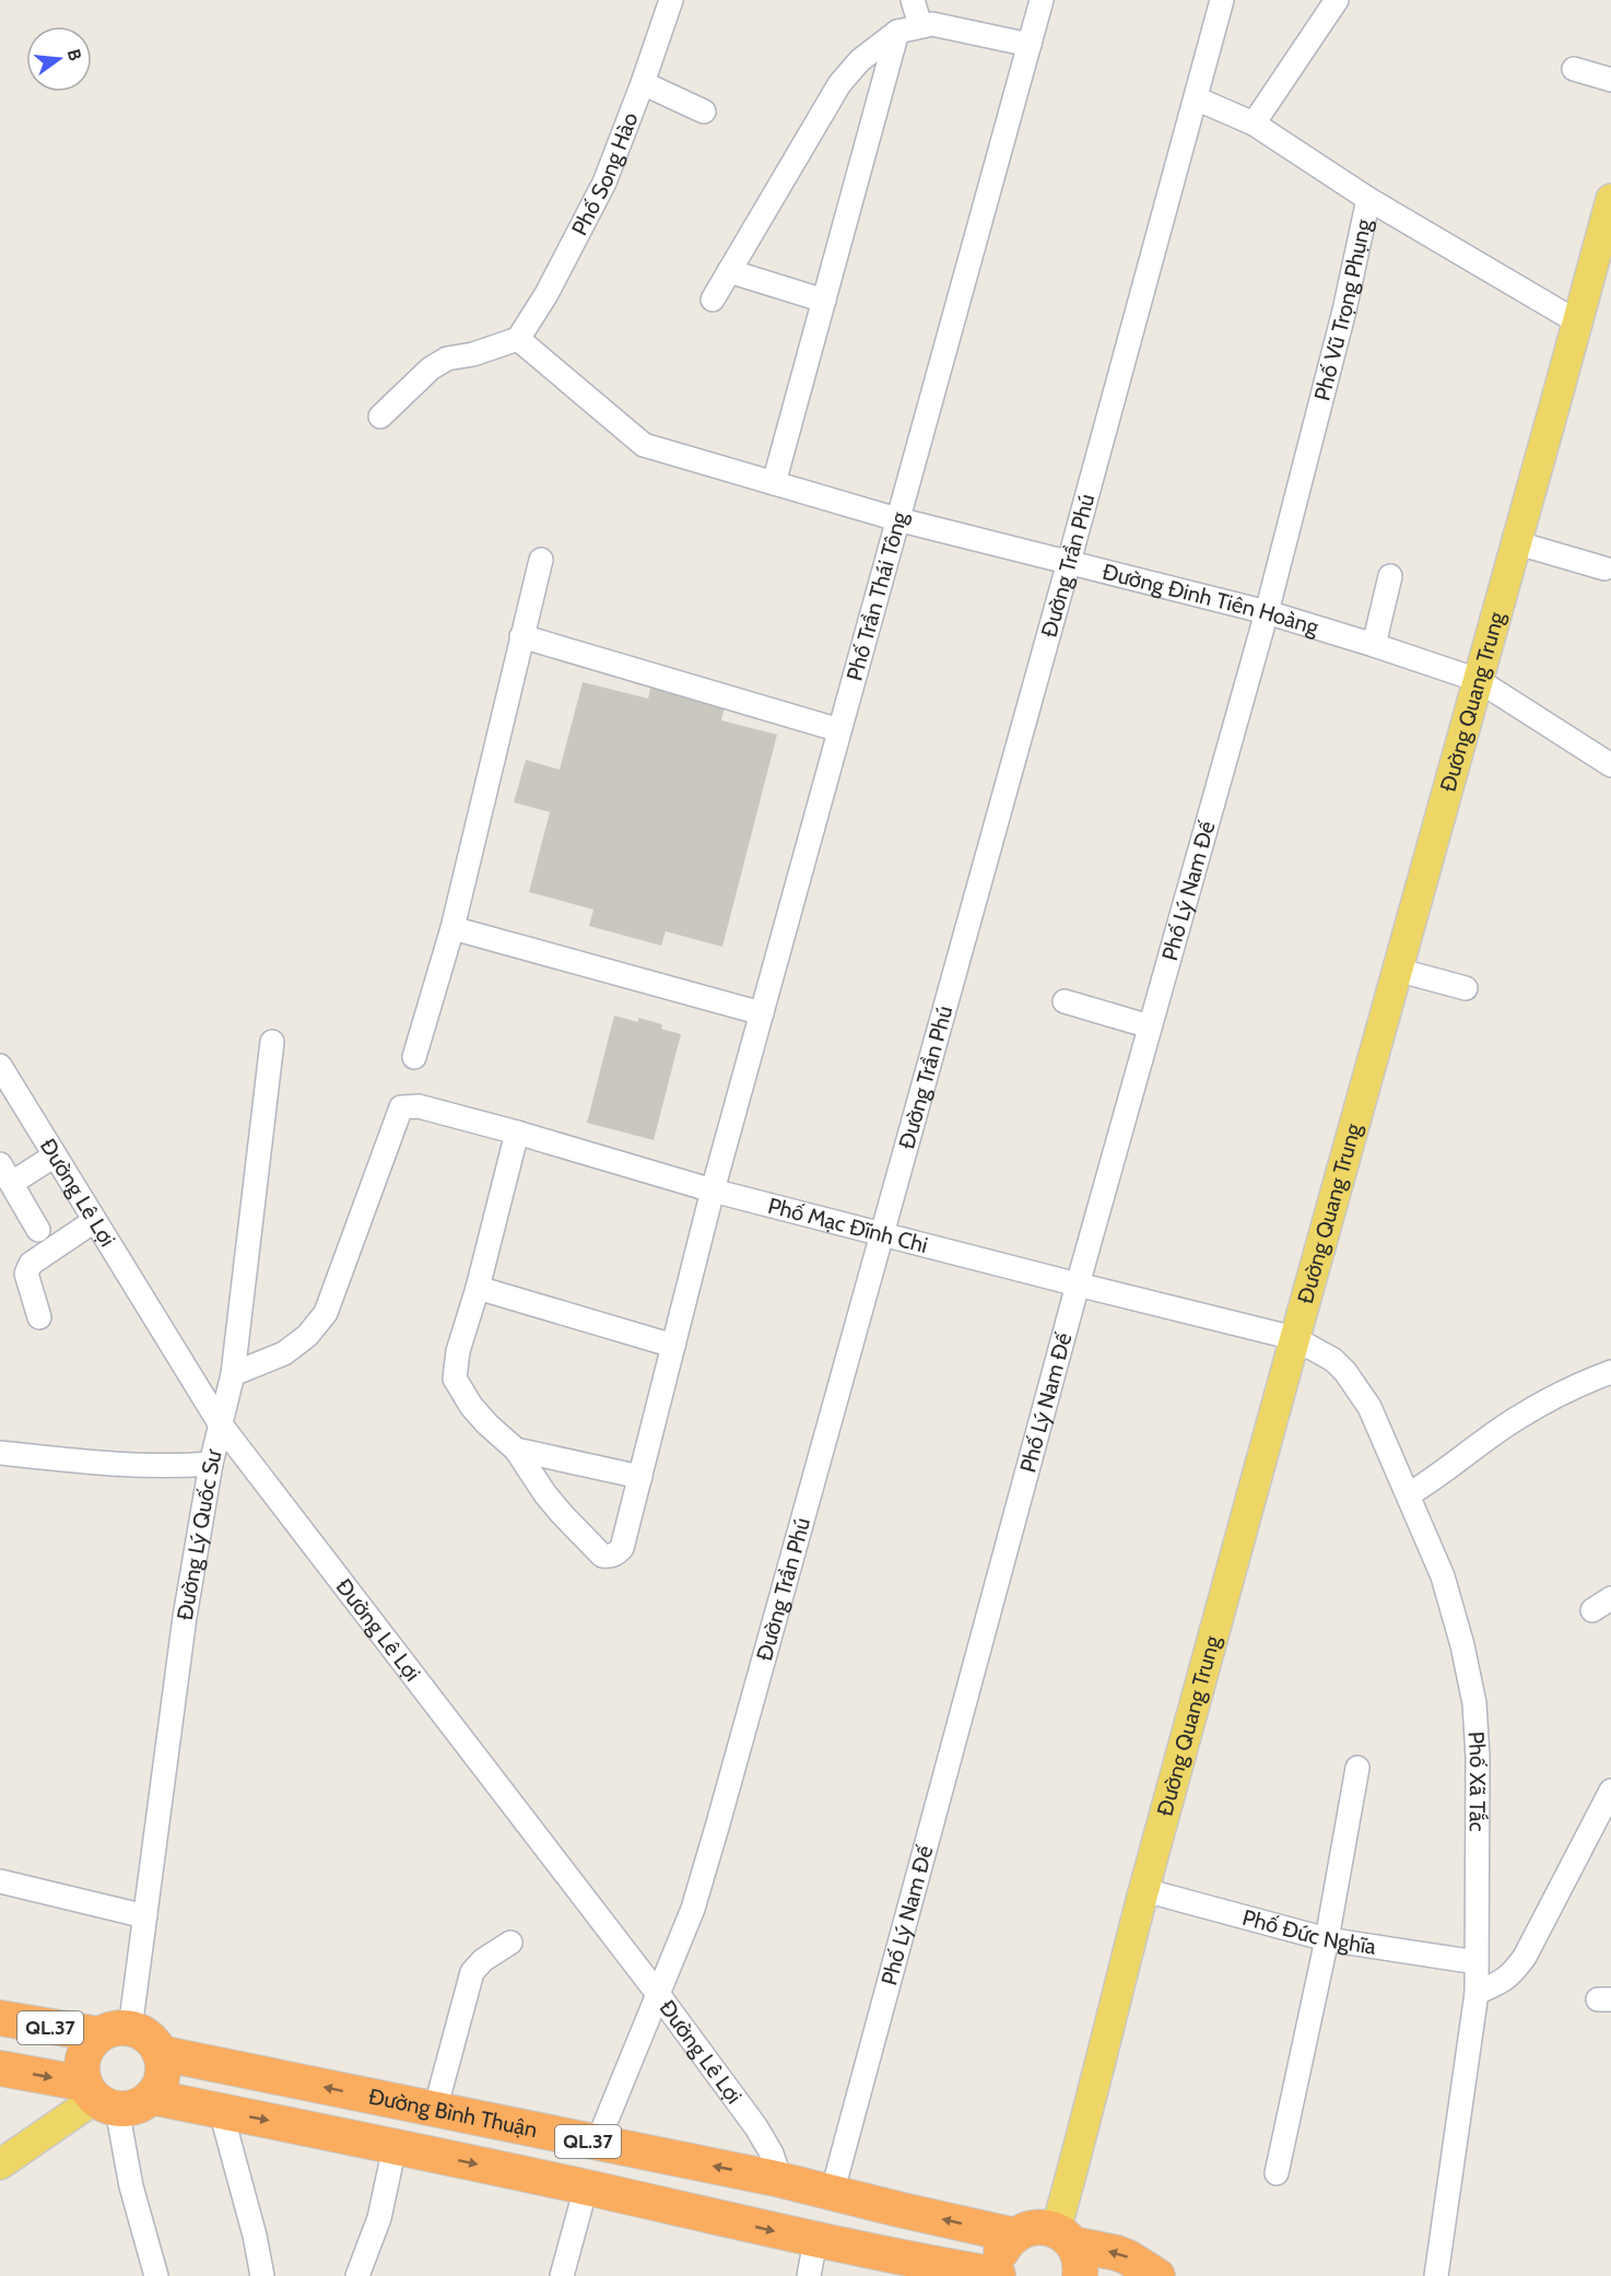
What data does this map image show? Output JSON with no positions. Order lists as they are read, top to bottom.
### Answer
{
  "streets": {
    "highway": ["QL.37", "Đường Bình Thuận"],
    "main road": ["Đường Quang Trung"],
    "street": [
      "Phố Song Hào",
      "Phố Vũ Trọng Phụng",
      "Đường Trần Phú",
      "Phố Trần Thái Tông",
      "Đường Đinh Tiên Hoàng",
      "Phố Lý Nam Đế",
      "Đường Lê Lợi",
      "Phố Mạc Đĩnh Chi",
      "Đường Lý Quốc Sư",
      "Phố Xã Tắc",
      "Phố Đức Nghĩa"
    ]
  },
  "crossings": [
    ["Phố Song Hào", "Đường Đinh Tiên Hoàng"],
    ["Phố Vũ Trọng Phụng", "Đường Trần Phú"],
    ["Phố Vũ Trọng Phụng", "Đường Đinh Tiên Hoàng"],
    ["Phố Vũ Trọng Phụng", "Phố Lý Nam Đế"],
    ["Đường Trần Phú", "Đường Đinh Tiên Hoàng"],
    ["Đường Trần Phú", "Đường Lê Lợi"],
    ["Đường Trần Phú", "Phố Mạc Đĩnh Chi"],
    ["Đường Trần Phú", "Đường Bình Thuận"],
    ["Phố Trần Thái Tông", "Đường Đinh Tiên Hoàng"],
    ["Phố Trần Thái Tông", "Phố Mạc Đĩnh Chi"],
    ["Đường Đinh Tiên Hoàng", "Đường Quang Trung"],
    ["Đường Đinh Tiên Hoàng", "Phố Lý Nam Đế"],
    ["Đường Quang Trung", "Phố Mạc Đĩnh Chi"],
    ["Đường Quang Trung", "Phố Xã Tắc"],
    ["Đường Quang Trung", "Phố Đức Nghĩa"],
    ["Phố Lý Nam Đế", "Phố Mạc Đĩnh Chi"],
    ["Phố Lý Nam Đế", "Đường Bình Thuận"],
    ["Đường Lê Lợi", "Đường Lý Quốc Sư"],
    ["Đường Lê Lợi", "Đường Bình Thuận"],
    ["Phố Mạc Đĩnh Chi", "Đường Lý Quốc Sư"],
    ["Phố Mạc Đĩnh Chi", "Phố Xã Tắc"],
    ["Đường Lý Quốc Sư", "QL.37"],
    ["Đường Lý Quốc Sư", "Đường Bình Thuận"],
    ["Phố Xã Tắc", "Phố Đức Nghĩa"],
    ["QL.37", "Đường Bình Thuận"]
  ],
  "north": "right"
}
